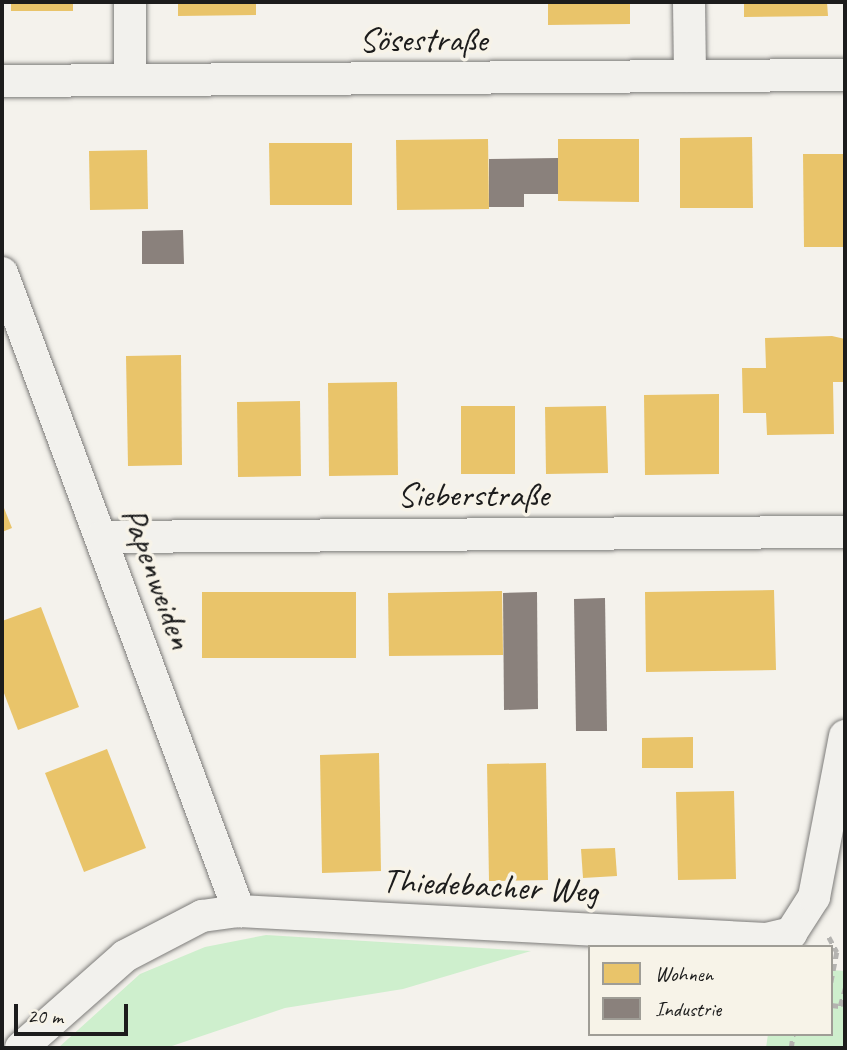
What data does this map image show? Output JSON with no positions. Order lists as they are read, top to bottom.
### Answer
{
  "streets": {
    "street": [
      "Sösestraße",
      "Sieberstraße",
      "Papenweiden",
      "Thiedebacher Weg"
    ]
  },
  "crossings": [
    ["Sieberstraße", "Papenweiden"],
    ["Papenweiden", "Thiedebacher Weg"]
  ],
  "legend": ["Wohnen", "Industrie"],
  "scale_bar": "20 m"
}
